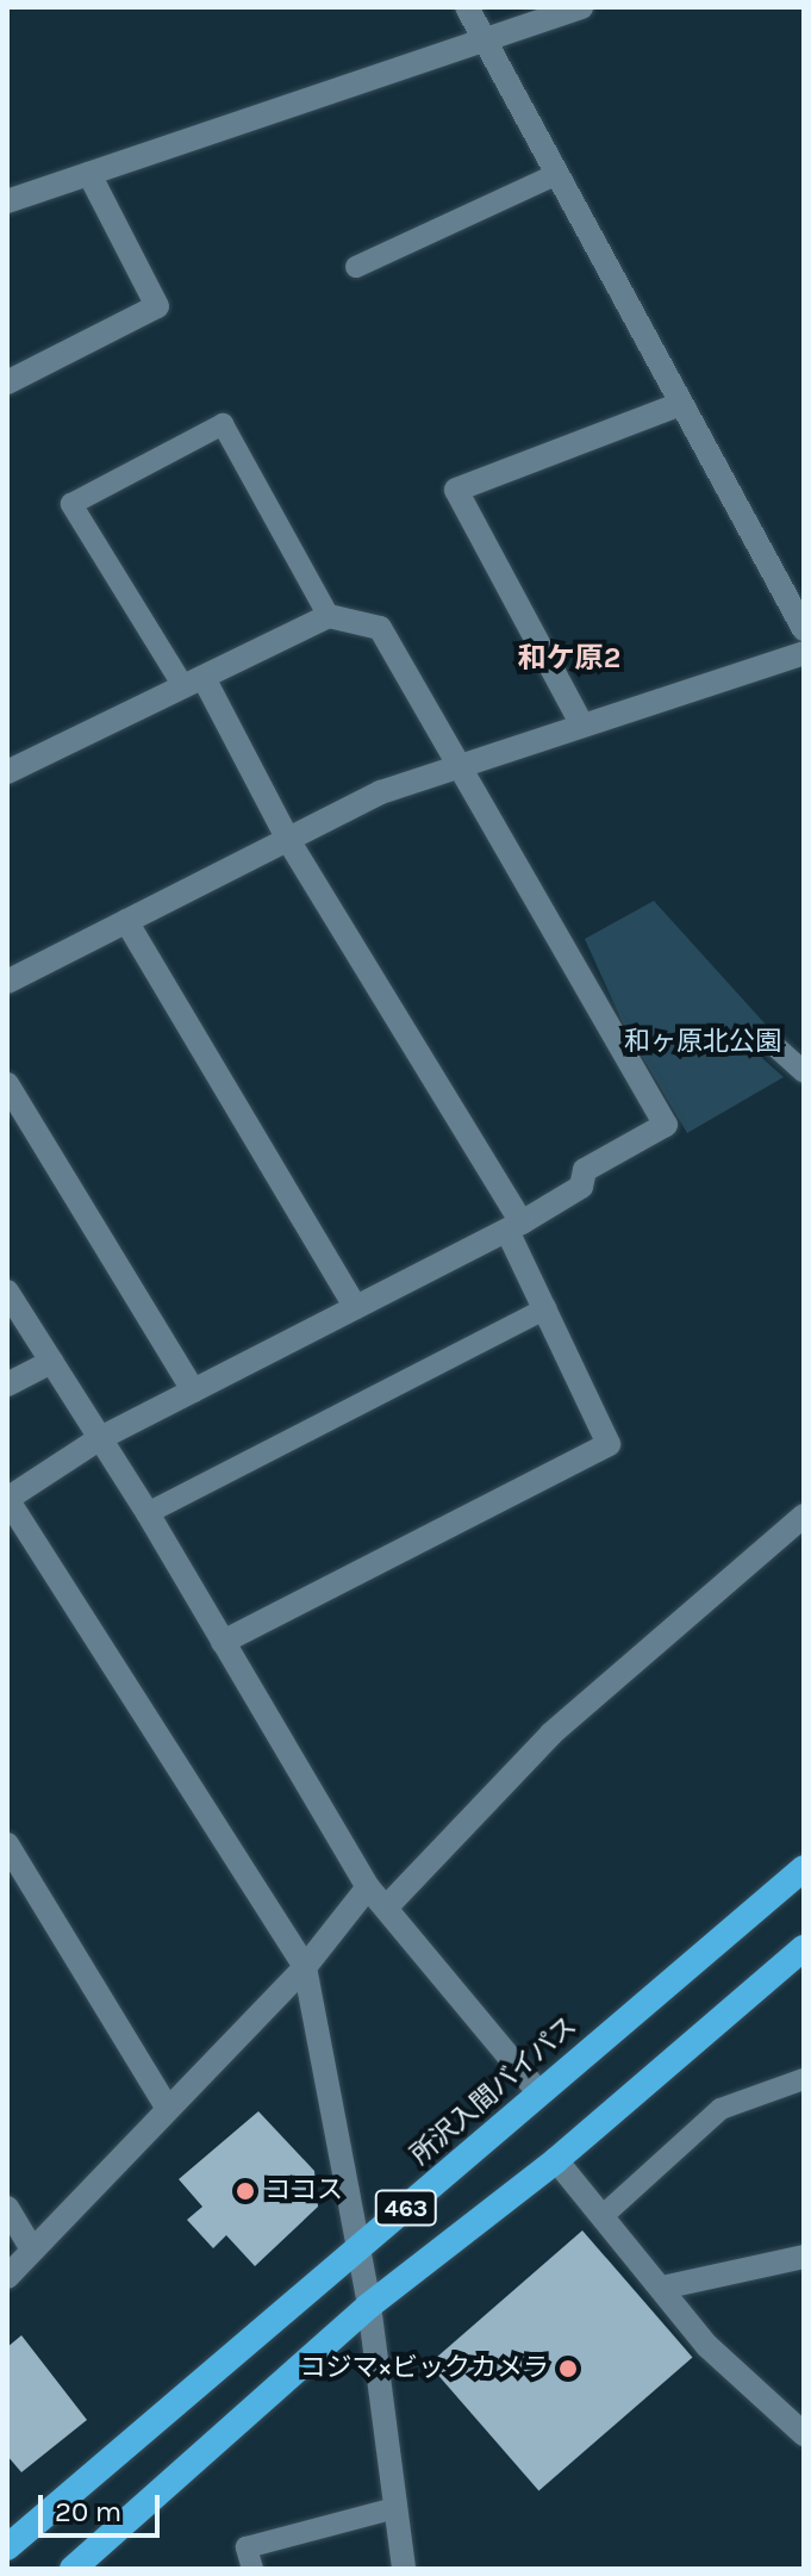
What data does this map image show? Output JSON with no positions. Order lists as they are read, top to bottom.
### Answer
{
  "streets": {
    "highway": ["所沢入間バイパス", "463"]
  },
  "districts": ["和ケ原2"],
  "parks": ["和ヶ原北公園"],
  "places": ["ココス", "コジマ×ビックカメラ"],
  "scale_bar": "20 m"
}
